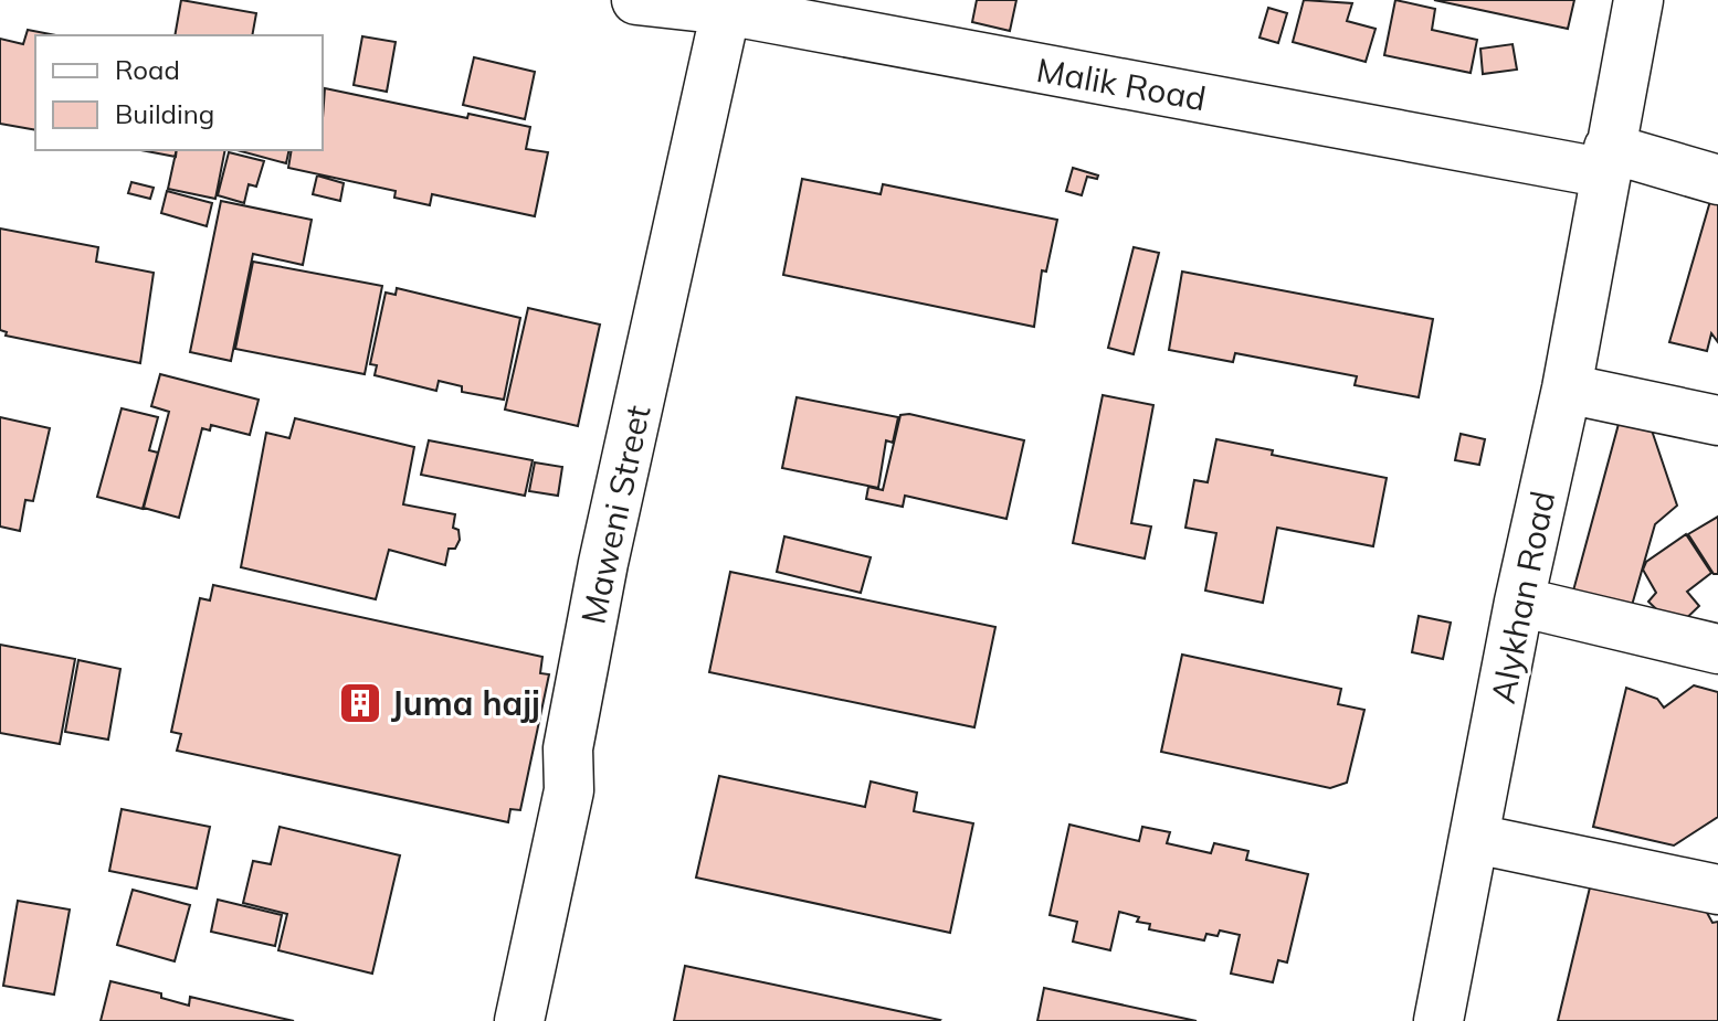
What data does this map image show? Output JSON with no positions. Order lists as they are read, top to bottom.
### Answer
{
  "streets": {
    "street": ["Malik Road", "Maweni Street", "Alykhan Road"]
  },
  "crossings": [
    ["Malik Road", "Maweni Street"],
    ["Malik Road", "Alykhan Road"]
  ],
  "places": {
    "building": ["Juma hajj"]
  },
  "legend": ["Road", "Building"]
}
